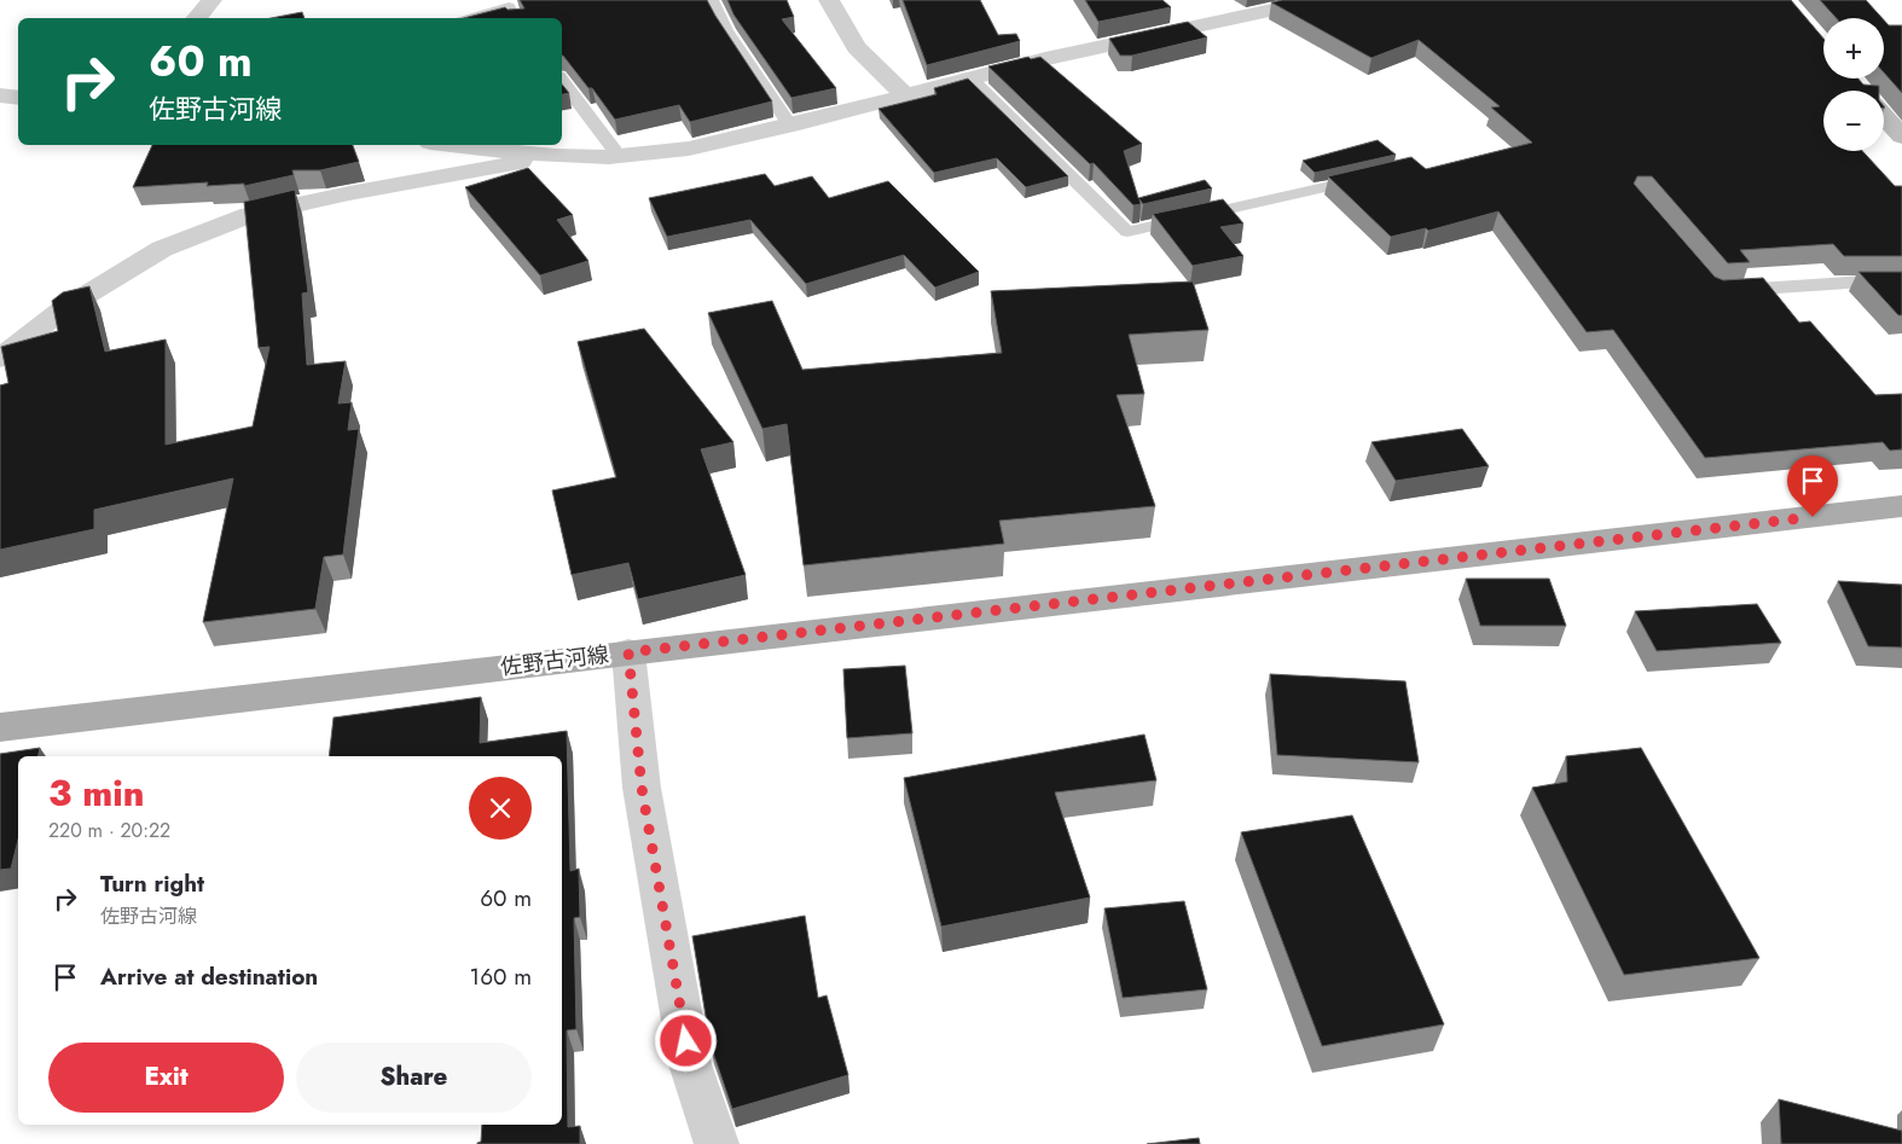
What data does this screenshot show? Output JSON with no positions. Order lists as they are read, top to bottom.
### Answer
{
  "streets": {
    "main road": ["佐野古河線"]
  },
  "page": {
    "map_buttons": ["+", "−"],
    "turn": ["60 m", "佐野古河線"],
    "heading": ["3 min", "220 m · 20:22"],
    "list": [
      {
        "name": "Turn right",
        "note": "佐野古河線",
        "value": "60 m"
      },
      {
        "name": "Arrive at destination",
        "value": "160 m"
      }
    ],
    "buttons": ["Exit", "Share"]
  }
}
